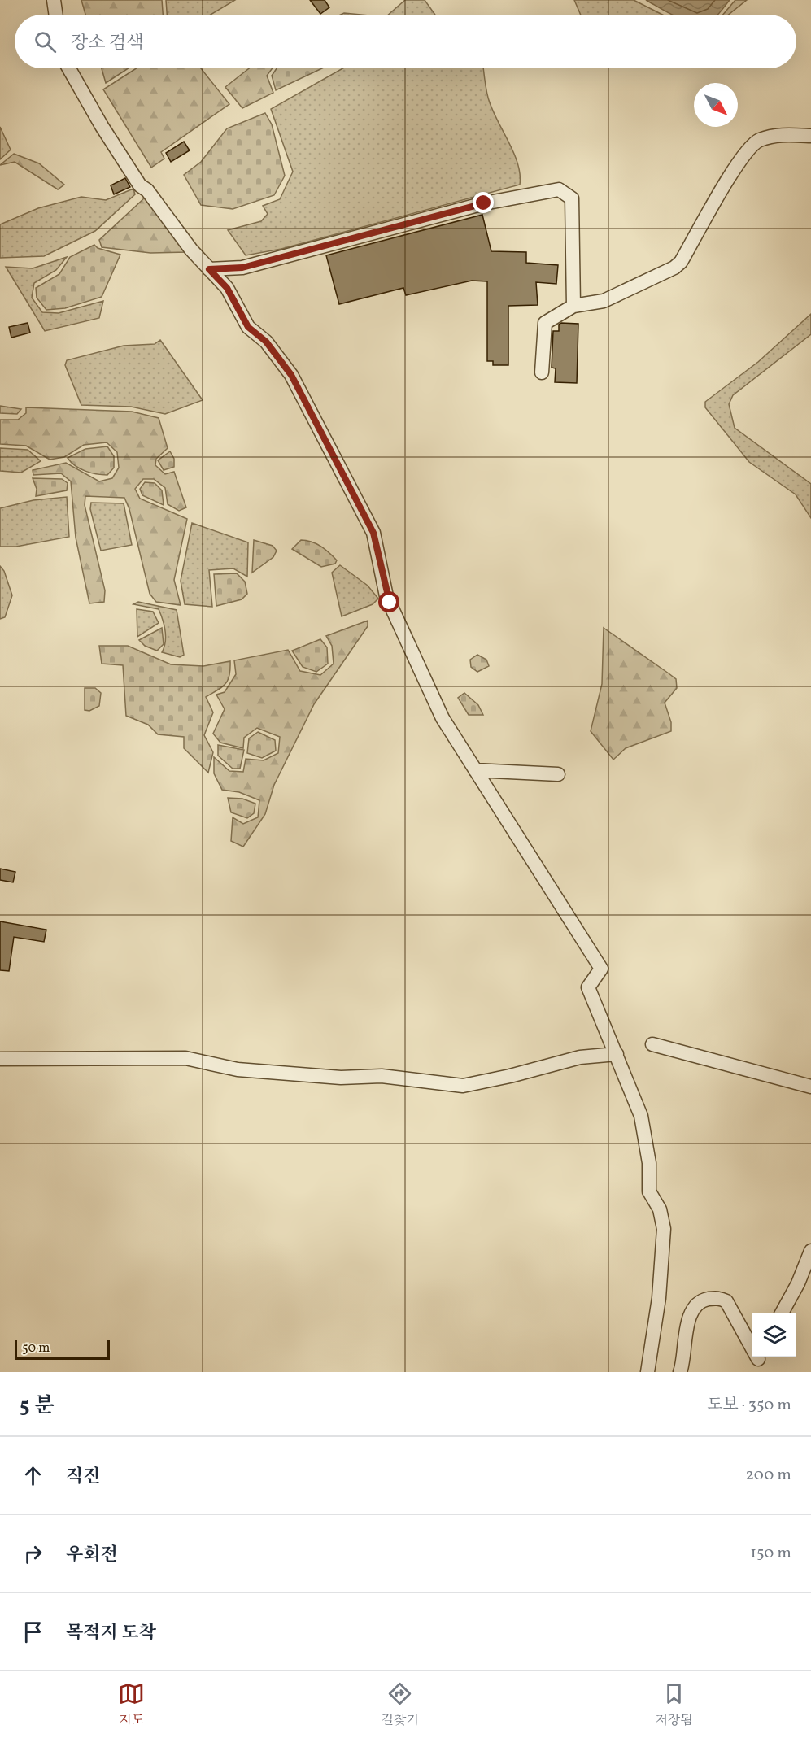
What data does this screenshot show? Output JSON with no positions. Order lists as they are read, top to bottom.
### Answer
{
  "scale_bar": "50 m",
  "north": "bottom right",
  "page": {
    "search": "장소 검색",
    "scale": "50 m",
    "heading": ["5 분", "도보 · 350 m"],
    "list": [
      ["직진", "200 m"],
      ["우회전", "150 m"],
      "목적지 도착"
    ],
    "nav": ["지도", "길찾기", "저장됨"]
  }
}
